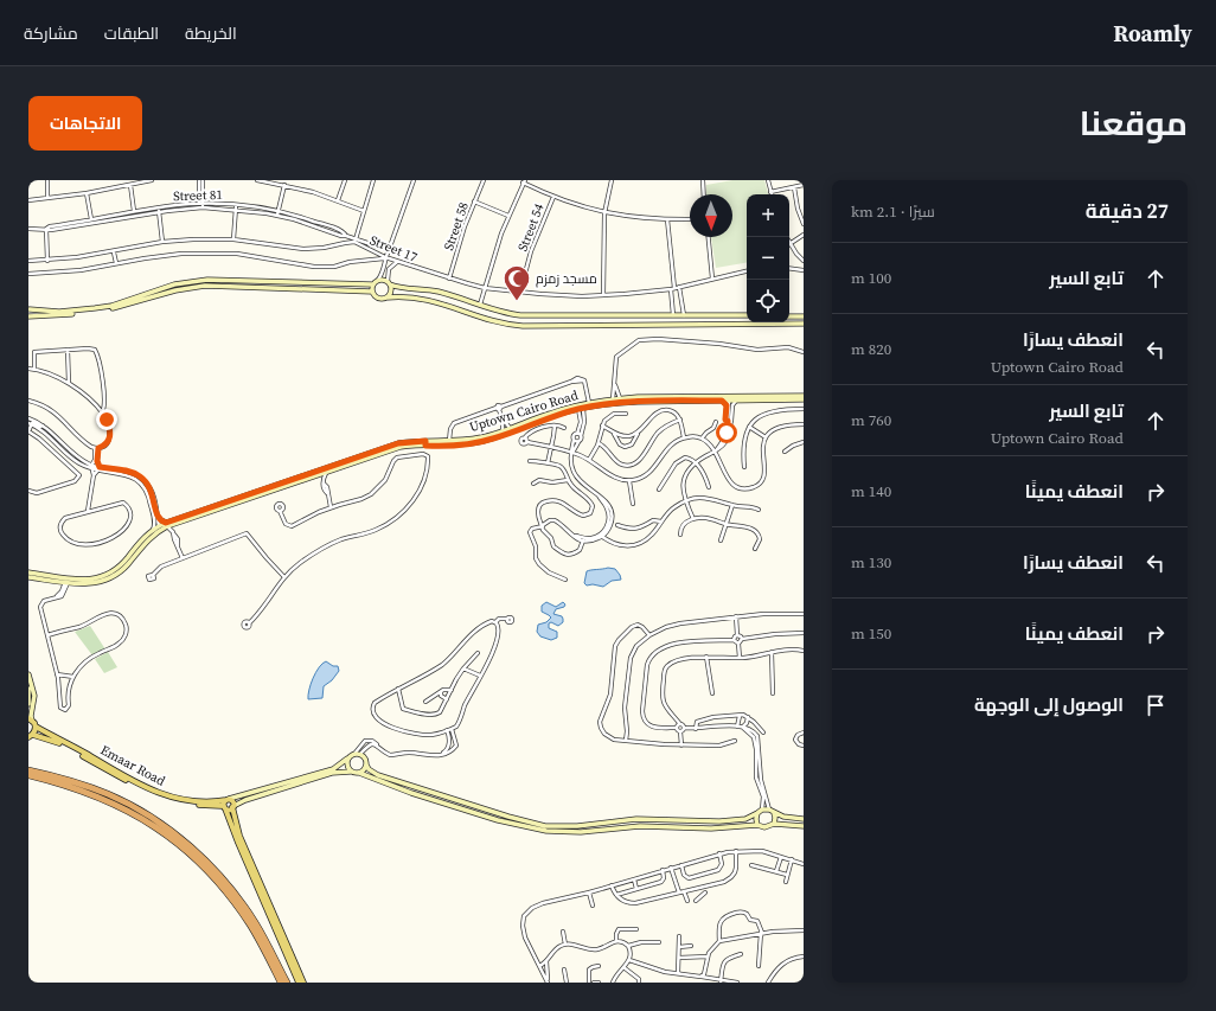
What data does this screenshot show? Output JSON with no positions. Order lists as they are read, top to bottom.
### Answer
{
  "streets": {
    "main road": ["Emaar Road"],
    "street": [
      "Street 81",
      "Street 58",
      "Street 54",
      "Street 17",
      "Uptown Cairo Road"
    ]
  },
  "crossings": [
    ["Street 81", "Street 17"],
    ["Street 58", "Street 17"],
    ["Street 54", "Street 17"]
  ],
  "places": {
    "mosque": ["مسجد زمزم"]
  },
  "north": "bottom",
  "page": {
    "header": "Roamly",
    "nav": ["الخريطة", "الطبقات", "مشاركة"],
    "title": "موقعنا",
    "buttons": "الاتجاهات",
    "heading": ["27 دقيقة", "سيرًا · 2.1 km"],
    "map_buttons": ["+", "−"],
    "list": [
      ["تابع السير", "100 m"],
      ["انعطف يسارًا", "Uptown Cairo Road", "820 m"],
      ["تابع السير", "Uptown Cairo Road", "760 m"],
      ["انعطف يمينًا", "140 m"],
      ["انعطف يسارًا", "130 m"],
      ["انعطف يمينًا", "150 m"],
      "الوصول إلى الوجهة"
    ]
  }
}
